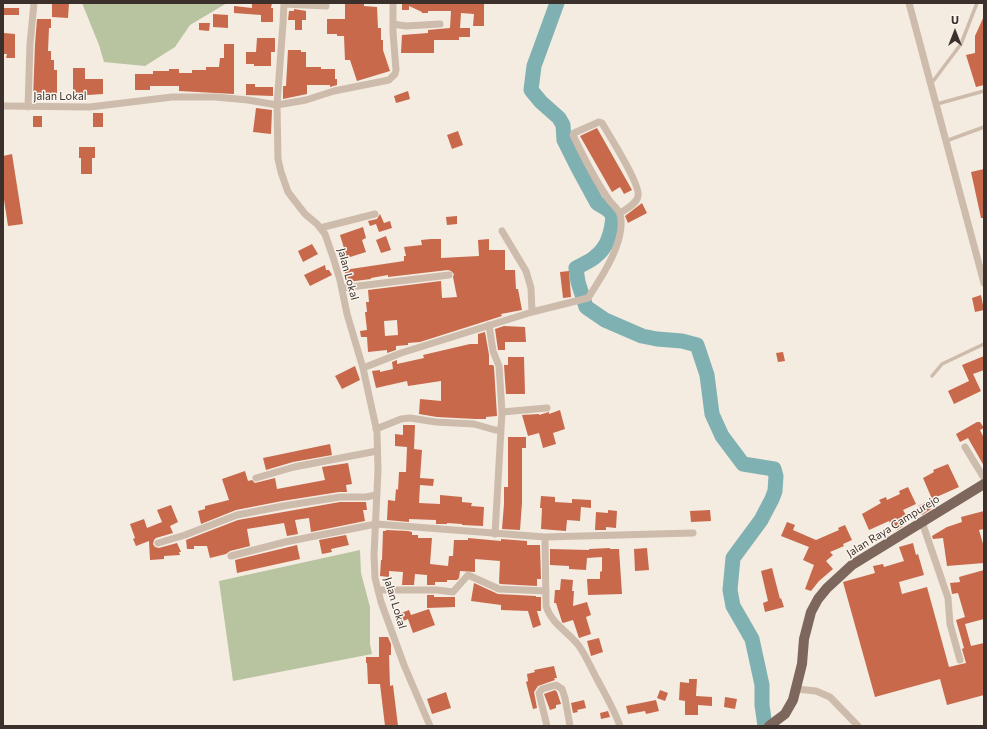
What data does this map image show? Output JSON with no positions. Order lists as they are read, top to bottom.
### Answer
{
  "streets": {
    "main road": ["Jalan Raya Campurejo"],
    "street": ["Jalan Lokal"]
  },
  "north": "top"
}
